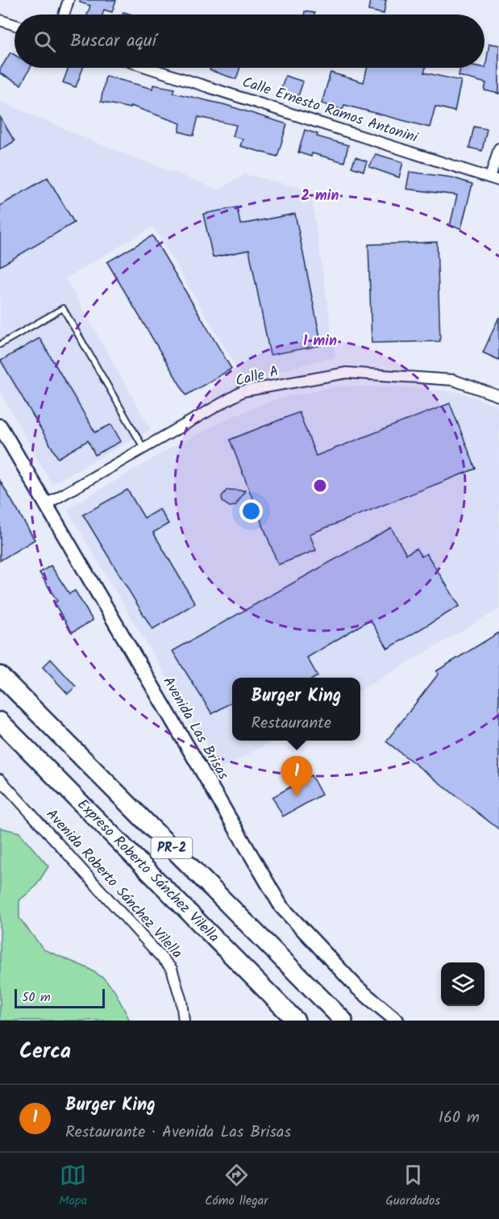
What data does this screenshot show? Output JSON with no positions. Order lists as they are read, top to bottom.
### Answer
{
  "streets": {
    "highway": ["PR-2", "Expreso Roberto Sánchez Vilella"],
    "street": [
      "Calle Ernesto Ramos Antonini",
      "Calle A",
      "Avenida Las Brisas",
      "Avenida Roberto Sánchez Vilella"
    ]
  },
  "crossings": [
    ["Calle A", "Avenida Las Brisas"]
  ],
  "scale_bar": "50 m",
  "page": {
    "search": "Buscar aquí",
    "popup": ["Burger King", "Restaurante"],
    "pins": "1",
    "scale": "50 m",
    "heading": "Cerca",
    "list": [
      {
        "mark": "1",
        "name": "Burger King",
        "note": "Restaurante · Avenida Las Brisas",
        "value": "160 m"
      }
    ],
    "nav": ["Mapa", "Cómo llegar", "Guardados"]
  },
  "rings": ["2 min", "1 min"]
}
